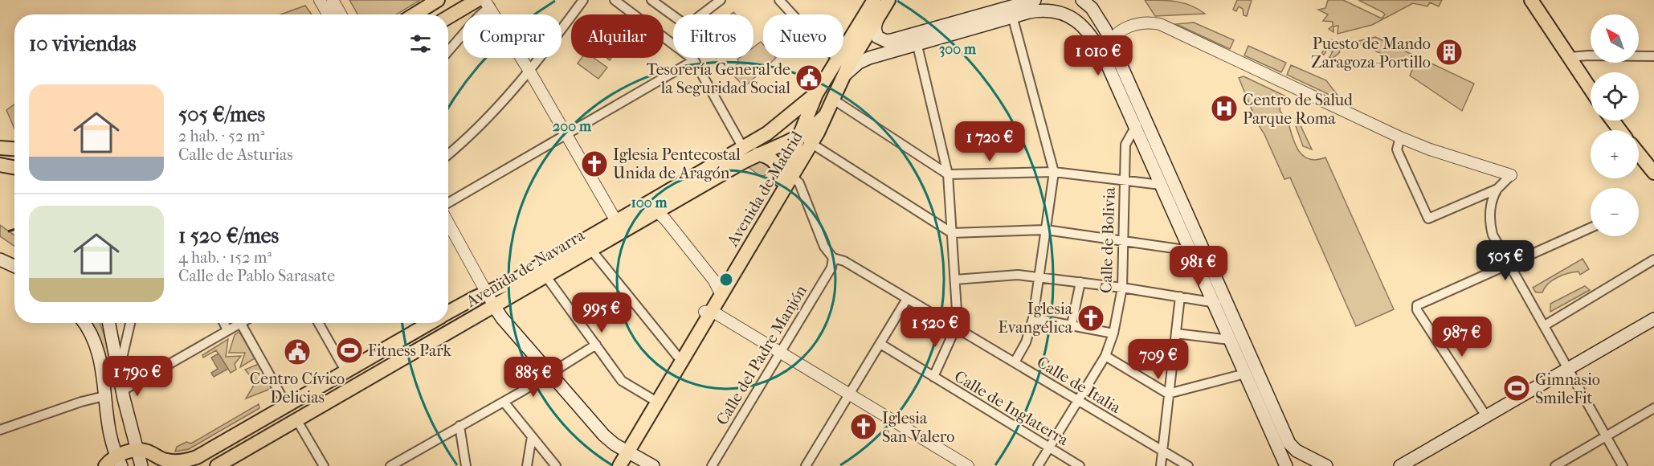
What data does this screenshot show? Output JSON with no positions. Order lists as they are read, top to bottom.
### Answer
{
  "streets": {
    "main road": ["Avenida de Madrid", "Avenida de Navarra"],
    "street": [
      "Calle de Bolivia",
      "Calle del Padre Manjón",
      "Calle de Italia",
      "Calle de Inglaterra"
    ]
  },
  "crossings": [
    ["Avenida de Madrid", "Avenida de Navarra"],
    ["Calle de Bolivia", "Calle de Italia"],
    ["Calle de Bolivia", "Calle de Inglaterra"],
    ["Calle del Padre Manjón", "Calle de Italia"]
  ],
  "places": {
    "building": ["Puesto de Mando Zaragoza-Portillo"],
    "public building": ["Tesorería General de la Seguridad Social", "Centro Cívico Delicias"],
    "hospital": ["Centro de Salud Parque Roma"],
    "church": ["Iglesia Pentecostal Unida de Aragón", "Iglesia Evangélica", "Iglesia San Valero"],
    "sports": ["Fitness Park", "Gimnasio SmileFit"]
  },
  "north": "top left",
  "page": {
    "map_buttons": ["+", "−"],
    "chip": [
      "Comprar",
      "Alquilar",
      "Filtros",
      "Nuevo"
    ],
    "heading": "10 viviendas",
    "price": [
      "1 010 €",
      "1 720 €",
      "505 €",
      "981 €",
      "995 €",
      "1 520 €",
      "987 €",
      "709 €",
      "1 790 €",
      "885 €"
    ],
    "list": [
      {
        "name": "505 €/mes",
        "note": "2 hab. · 52 m² · Calle de Asturias"
      },
      {
        "name": "1 520 €/mes",
        "note": "4 hab. · 152 m² · Calle de Pablo Sarasate"
      }
    ]
  },
  "rings": ["300 m", "200 m", "100 m"]
}
